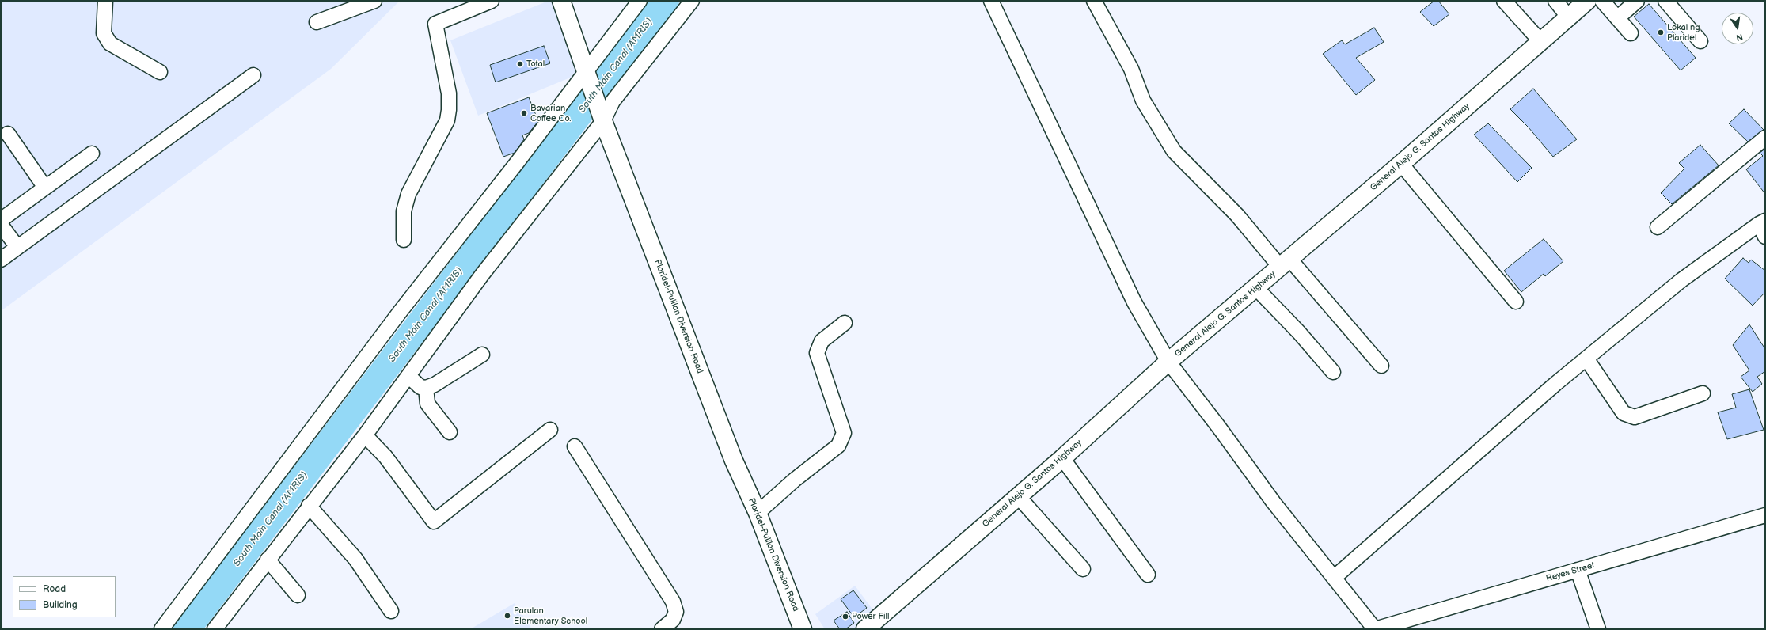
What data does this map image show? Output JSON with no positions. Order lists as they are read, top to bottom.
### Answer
{
  "streets": {
    "main road": ["General Alejo G. Santos Highway", "Plaridel-Pulilan Diversion Road"],
    "street": ["Reyes Street"]
  },
  "water": ["South Main Canal (AMRIS)"],
  "places": [
    "Lokal ng Plaridel",
    "Total",
    "Bavarian Coffee Co.",
    "Parulan Elementary School",
    "Power Fill"
  ],
  "legend": ["Road", "Building"],
  "north": "bottom"
}
